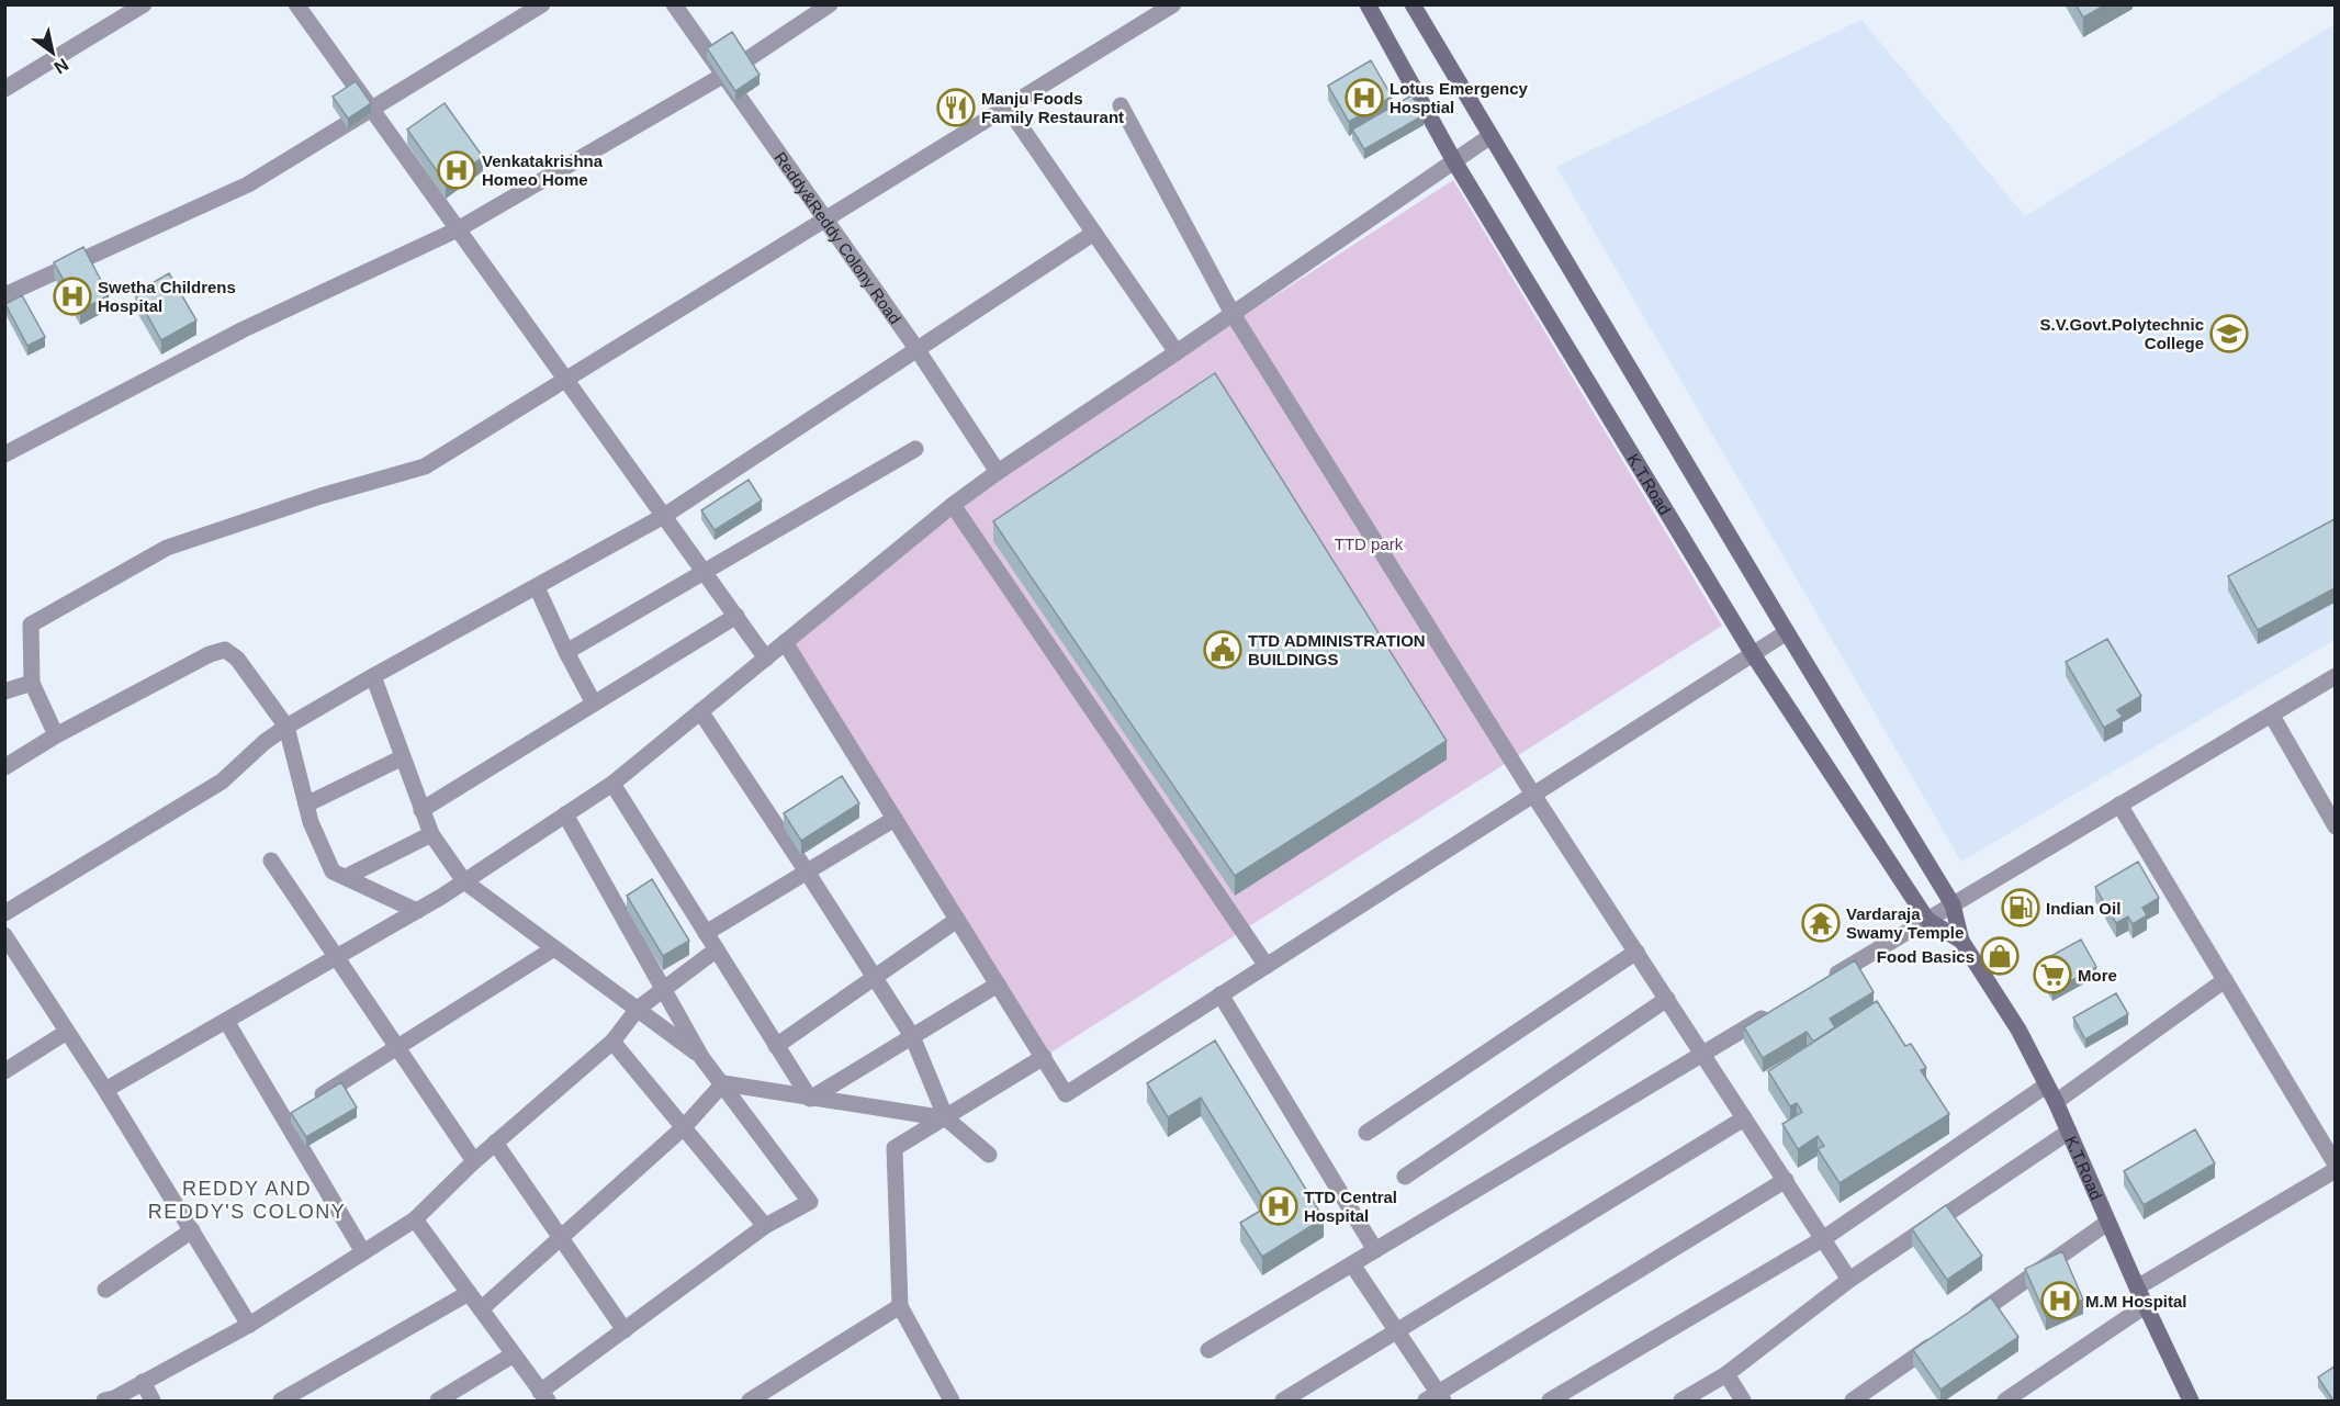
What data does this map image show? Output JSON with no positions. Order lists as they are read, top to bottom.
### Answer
{
  "streets": {
    "main road": ["K.T.Road"],
    "street": ["Reddy&Reddy Colony Road"]
  },
  "districts": ["REDDY AND REDDY'S COLONY"],
  "parks": ["TTD park"],
  "places": {
    "hospital": [
      "Lotus Emergency Hosptial",
      "Venkatakrishna Homeo Home",
      "Swetha Childrens Hospital",
      "TTD Central Hospital",
      "M.M Hospital"
    ],
    "restaurant": ["Manju Foods Family Restaurant"],
    "school or university": ["S.V.Govt.Polytechnic College"],
    "public building": ["TTD ADMINISTRATION BUILDINGS"],
    "fuel station": ["Indian Oil"],
    "temple": ["Vardaraja Swamy Temple"],
    "shop": ["Food Basics"],
    "supermarket": ["More"]
  },
  "north": "bottom right"
}
